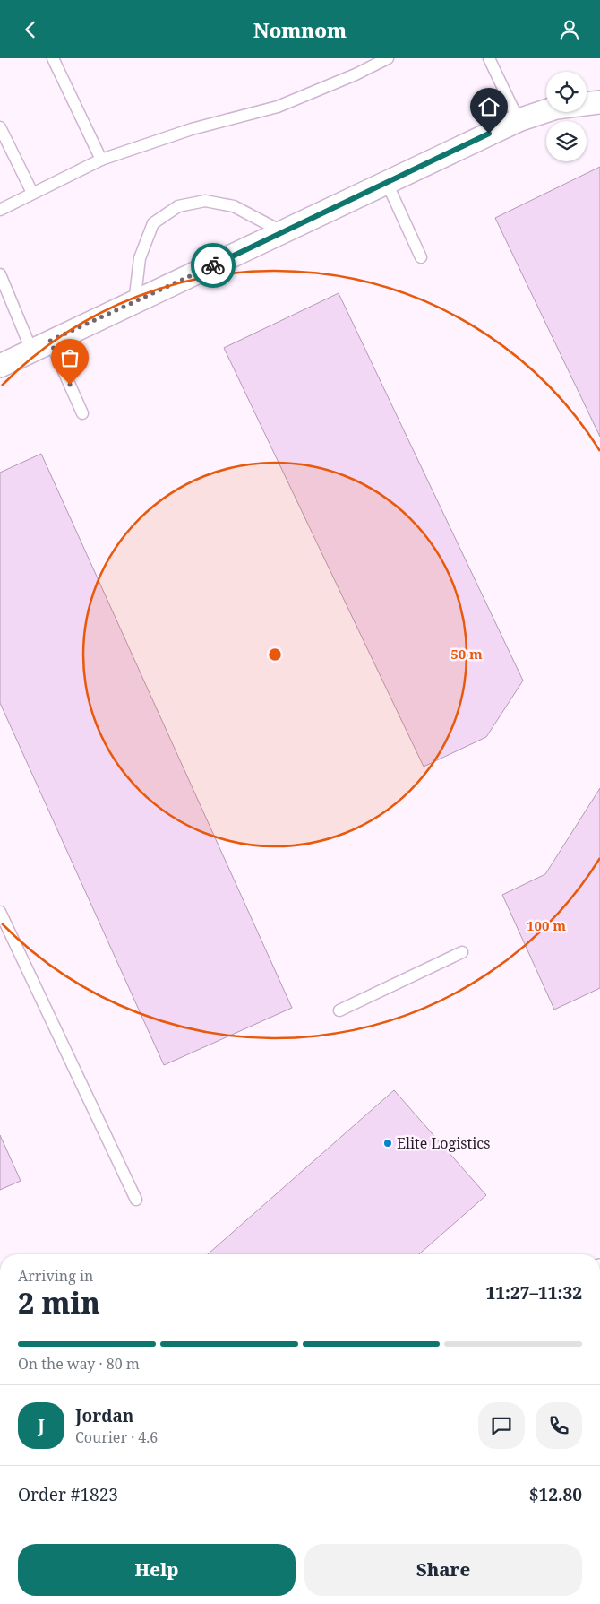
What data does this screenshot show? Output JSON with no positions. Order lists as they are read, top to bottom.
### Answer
{
  "places": ["Elite Logistics"],
  "page": {
    "header": "Nomnom",
    "heading": ["2 min", "Arriving in", "11:27–11:32"],
    "panel": [
      "Jordan",
      "Courier · 4.6",
      "Order #1823",
      "$12.80"
    ],
    "bar": "On the way · 80 m",
    "round": "J",
    "buttons": ["Help", "Share"]
  },
  "rings": ["50 m", "100 m"]
}
